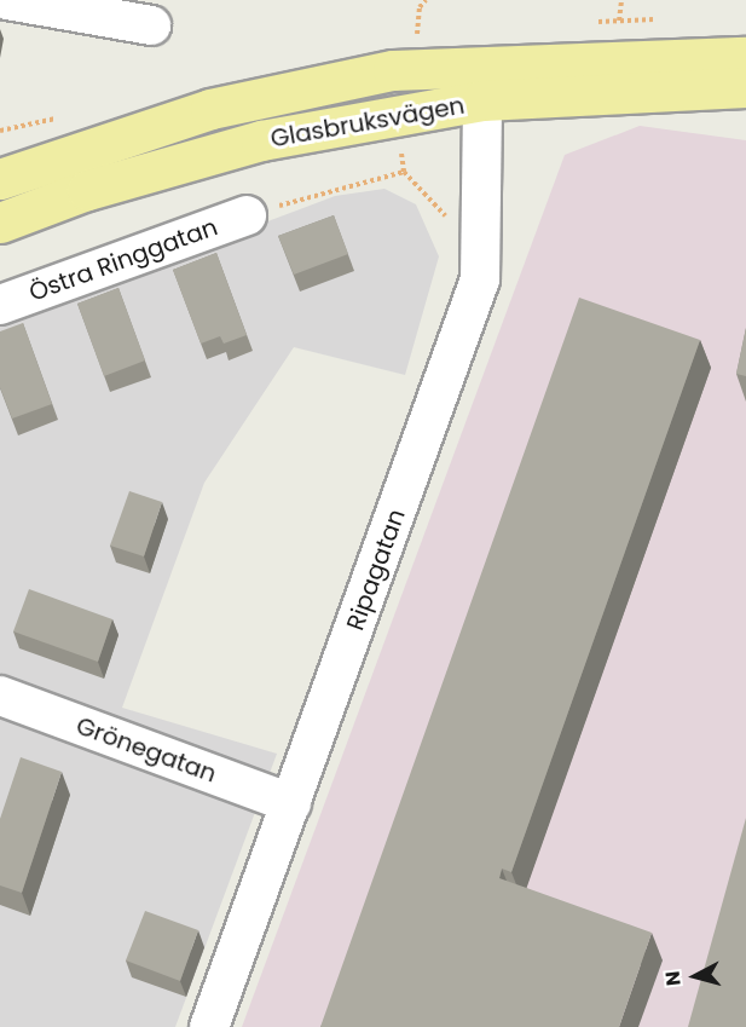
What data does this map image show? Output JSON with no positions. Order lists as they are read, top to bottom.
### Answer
{
  "streets": {
    "main road": ["Glasbruksvägen"],
    "street": ["Östra Ringgatan", "Ripagatan", "Grönegatan"]
  },
  "crossings": [
    ["Glasbruksvägen", "Ripagatan"],
    ["Ripagatan", "Grönegatan"]
  ],
  "north": "left"
}
